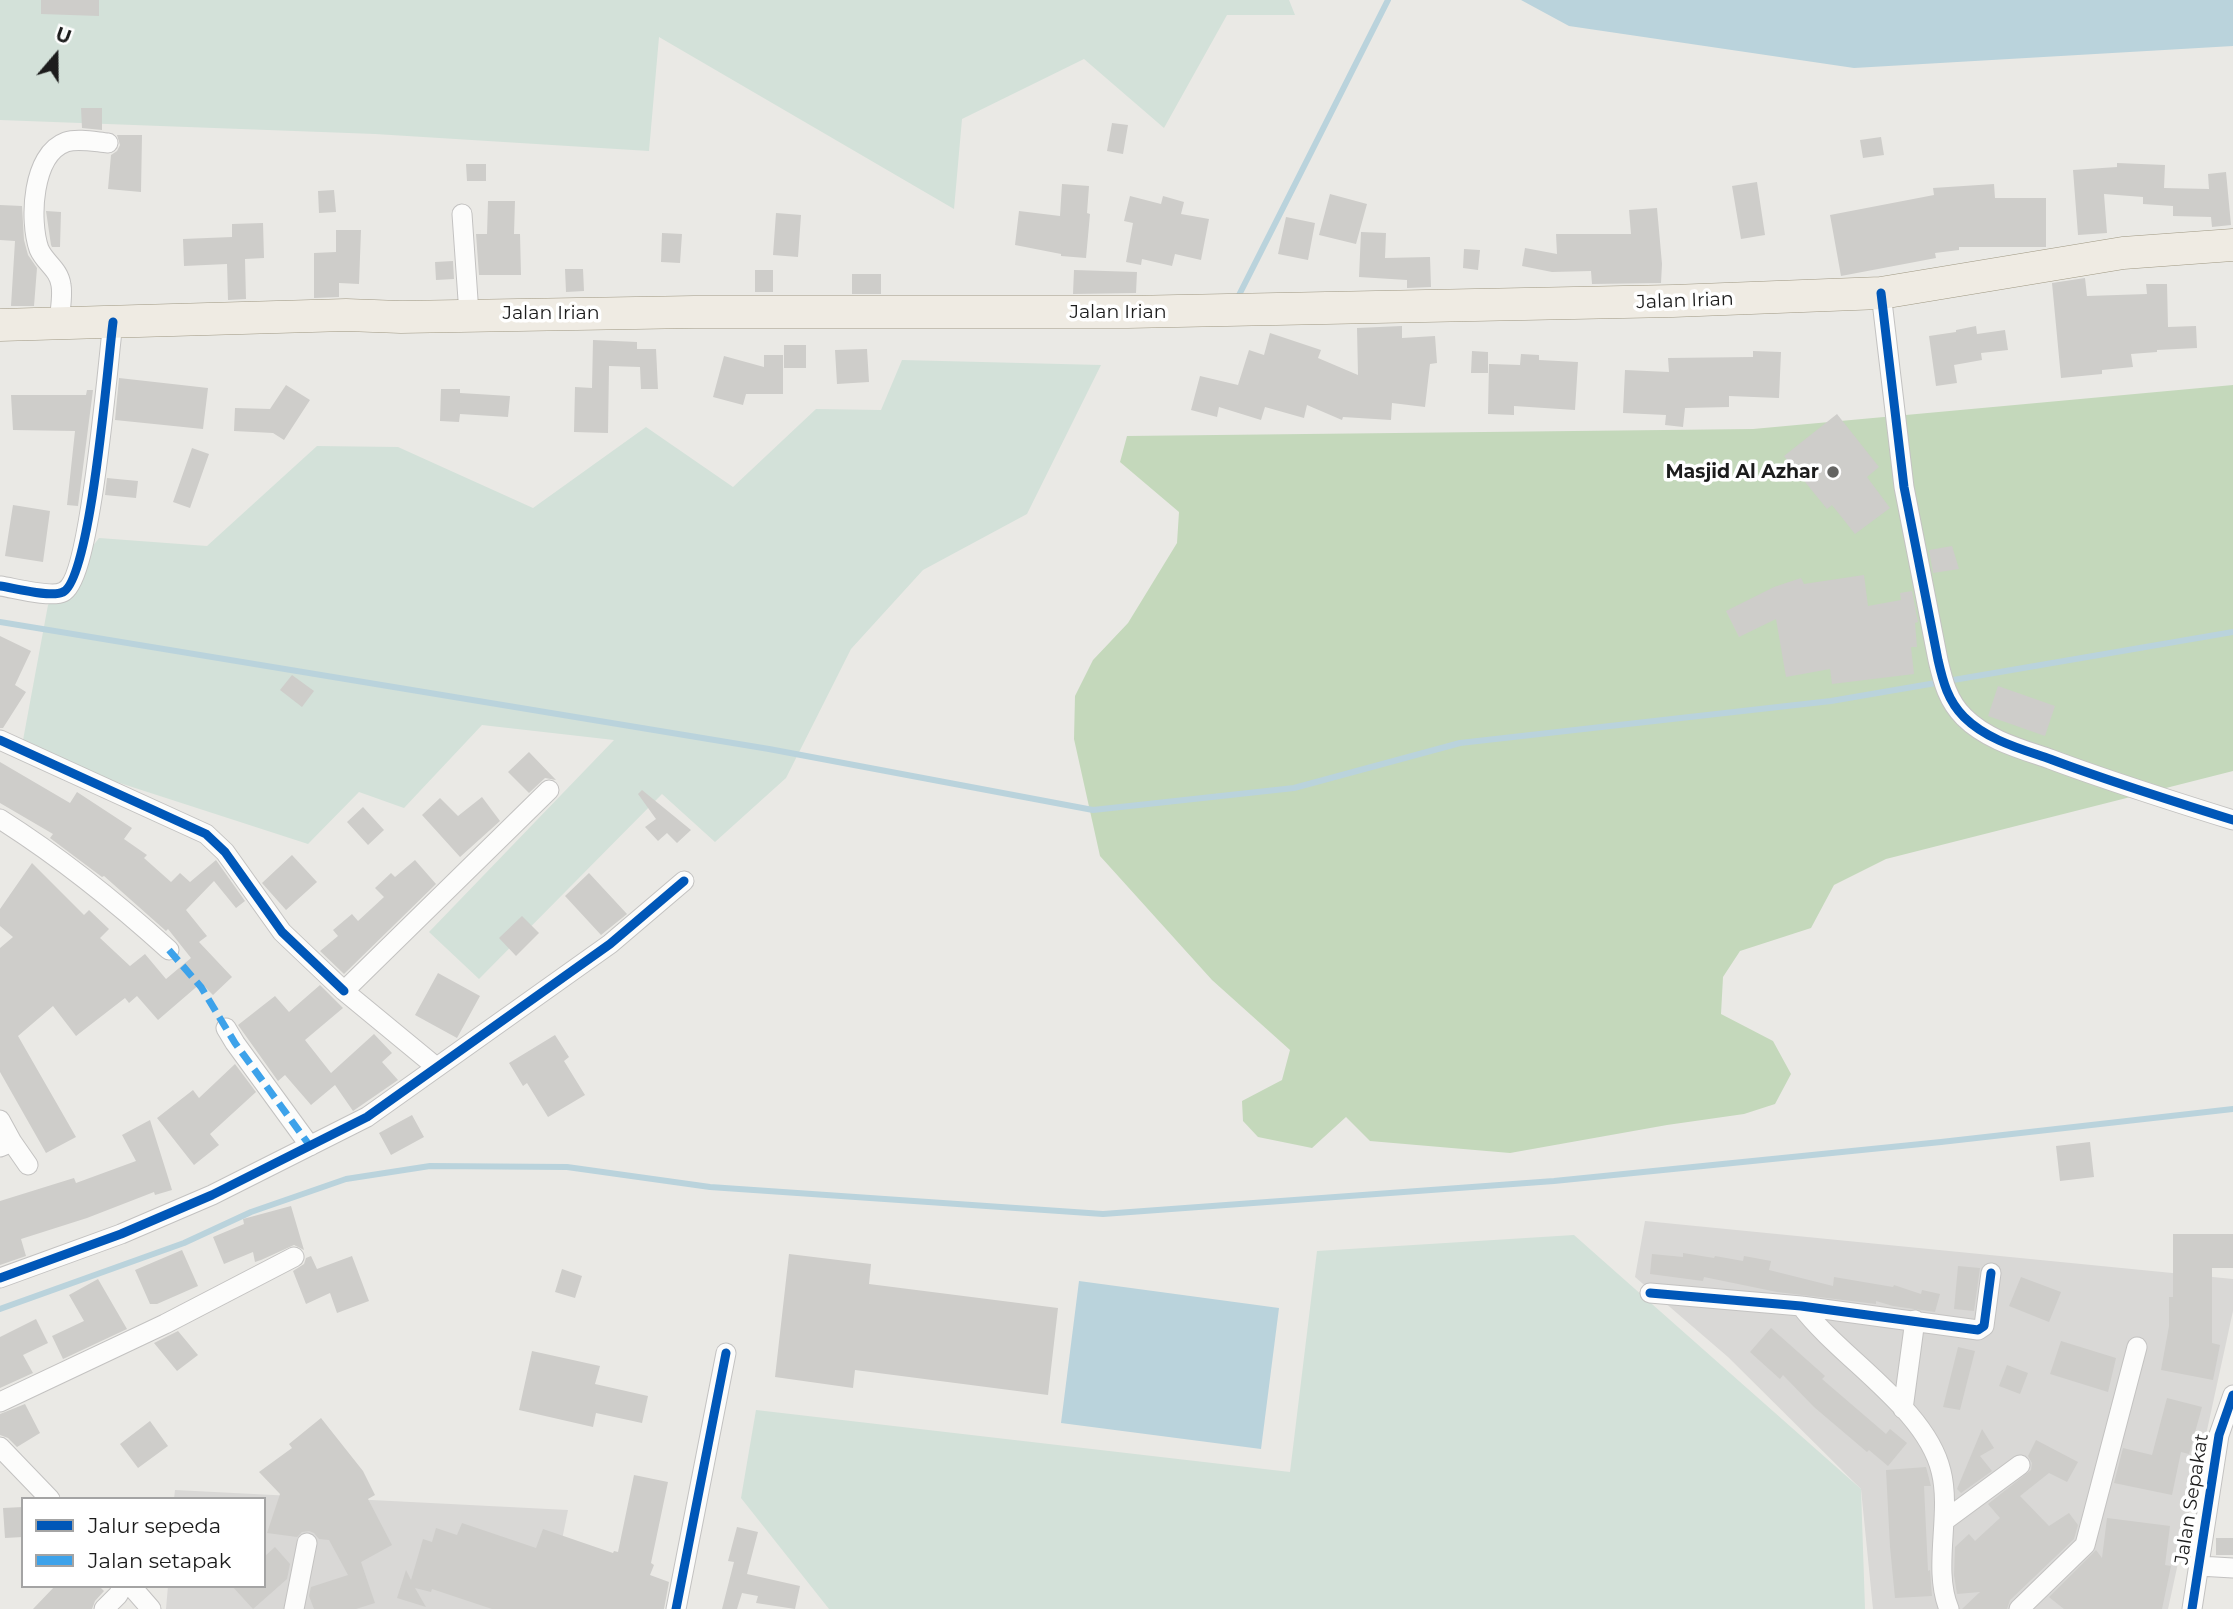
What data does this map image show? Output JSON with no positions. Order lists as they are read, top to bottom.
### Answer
{
  "streets": {
    "main road": ["Jalan Irian"],
    "street": ["Jalan Sepakat"]
  },
  "places": ["Masjid Al Azhar"],
  "legend": ["Jalur sepeda", "Jalan setapak"],
  "north": "top"
}
